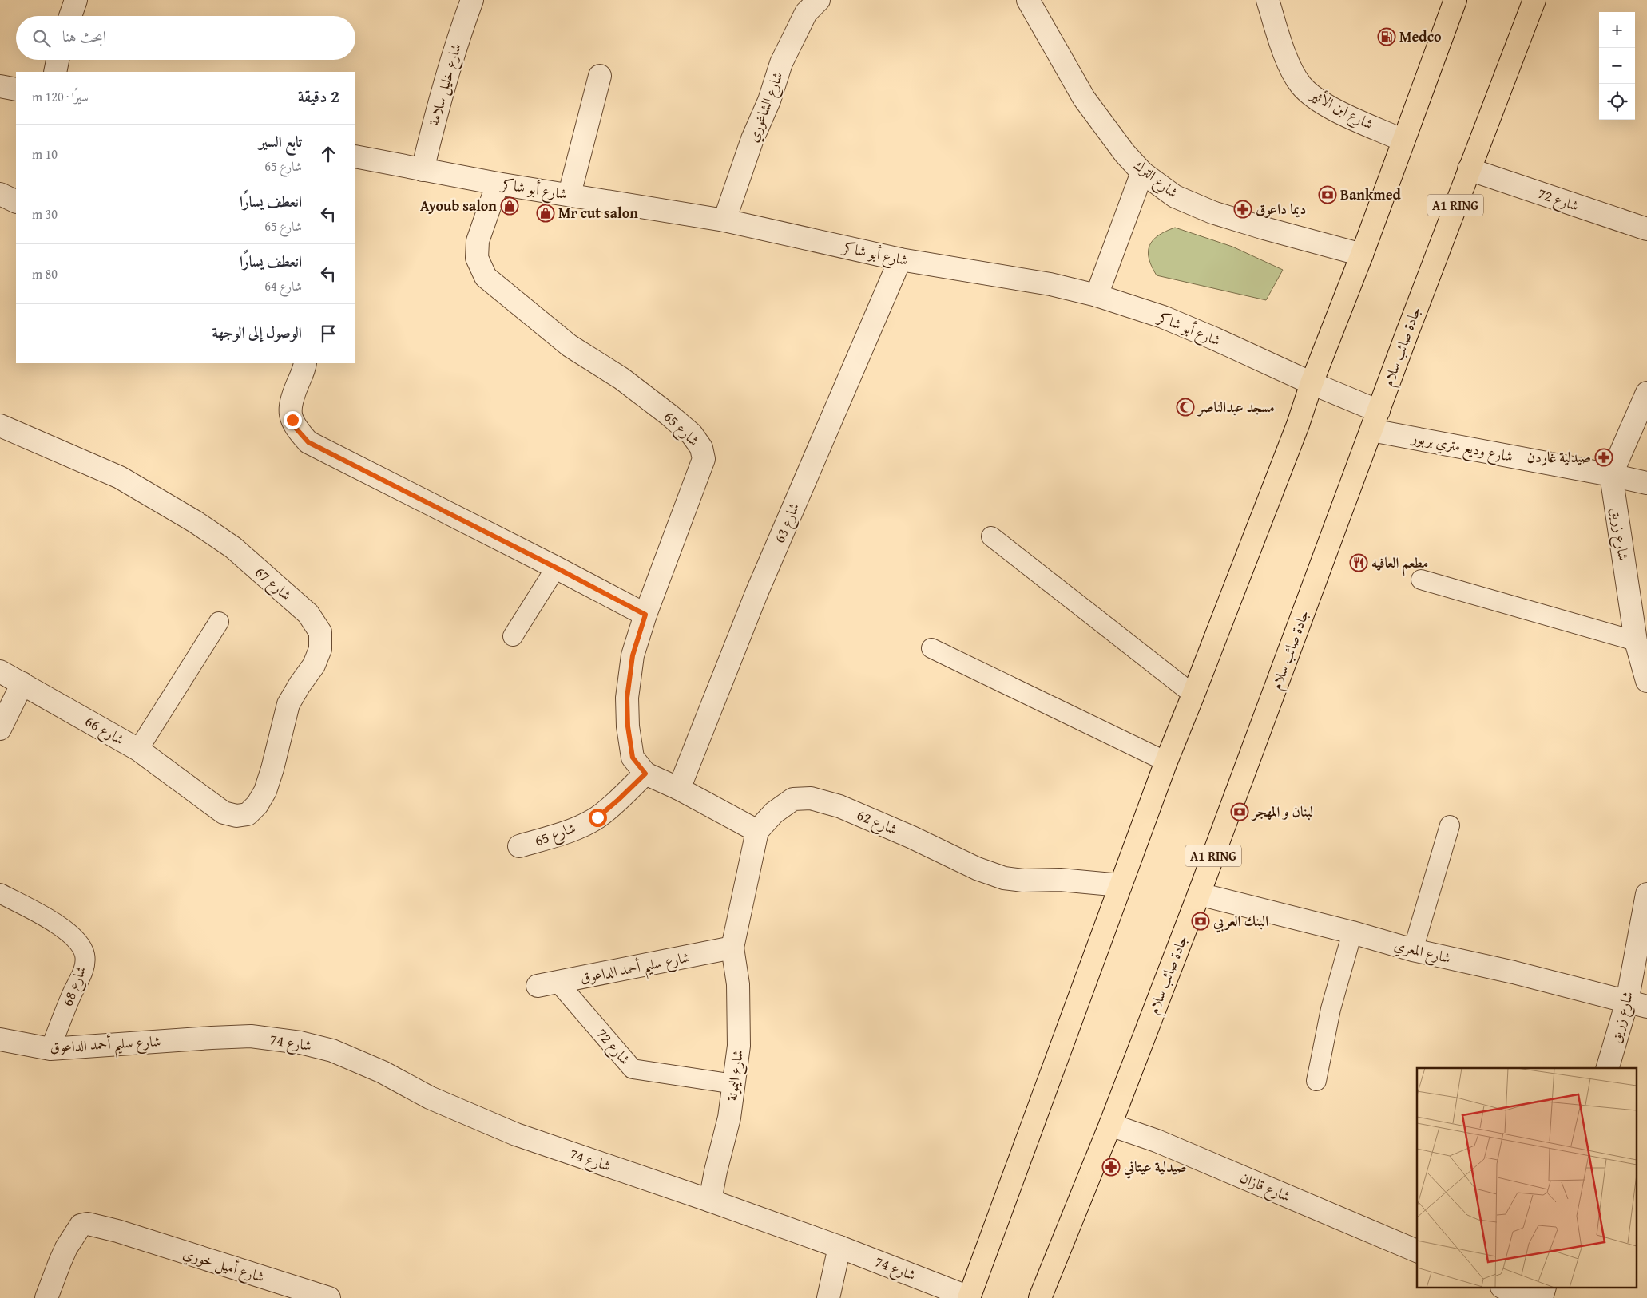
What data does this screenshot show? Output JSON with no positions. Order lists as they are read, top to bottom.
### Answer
{
  "streets": {
    "highway": ["A1 RING", "جادة صائب سلام"],
    "street": [
      "شارع خليل سلامة",
      "شارع الشاغوري",
      "شارع ابن الأثير",
      "شارع الترك",
      "شارع أبو شاكر",
      "شارع 72",
      "شارع 65",
      "شارع وديع متري بربور",
      "شارع 63",
      "شارع زريق",
      "شارع 67",
      "شارع 66",
      "شارع 62",
      "شارع المعري",
      "شارع سليم أحمد الداعوق",
      "شارع 68",
      "شارع 74",
      "شارع اليمونة",
      "شارع قازان",
      "شارع أميل خوري"
    ]
  },
  "crossings": [
    ["شارع خليل سلامة", "شارع أبو شاكر"],
    ["شارع الشاغوري", "شارع أبو شاكر"],
    ["شارع أبو شاكر", "جادة صائب سلام"],
    ["شارع أبو شاكر", "شارع 65"],
    ["شارع أبو شاكر", "شارع وديع متري بربور"],
    ["شارع أبو شاكر", "شارع 63"],
    ["شارع 72", "جادة صائب سلام"],
    ["شارع 72", "شارع سليم أحمد الداعوق"],
    ["شارع 72", "شارع اليمونة"],
    ["جادة صائب سلام", "شارع وديع متري بربور"],
    ["جادة صائب سلام", "شارع المعري"],
    ["جادة صائب سلام", "شارع قازان"],
    ["شارع 65", "شارع 63"],
    ["شارع 65", "شارع 62"],
    ["شارع وديع متري بربور", "شارع زريق"],
    ["شارع زريق", "شارع المعري"],
    ["شارع 67", "شارع 66"],
    ["شارع سليم أحمد الداعوق", "شارع 68"],
    ["شارع سليم أحمد الداعوق", "شارع 74"],
    ["شارع سليم أحمد الداعوق", "شارع اليمونة"],
    ["شارع 74", "شارع اليمونة"]
  ],
  "places": {
    "fuel station": ["Medco"],
    "bank": ["Bankmed", "لبنان و المهجر", "البنك العربي"],
    "shop": ["Ayoub salon", "Mr cut salon"],
    "pharmacy": ["ديما داعوق", "صيدلية غاردن", "صيدلية عيتاني"],
    "mosque": ["مسجد عبدالناصر"],
    "restaurant": ["مطعم العافيه"]
  },
  "page": {
    "map_buttons": ["+", "−"],
    "search": "ابحث هنا",
    "heading": ["2 دقيقة", "سيرًا · 120 m"],
    "list": [
      ["تابع السير", "شارع 65", "10 m"],
      ["انعطف يسارًا", "شارع 65", "30 m"],
      ["انعطف يسارًا", "شارع 64", "80 m"],
      "الوصول إلى الوجهة"
    ]
  }
}
